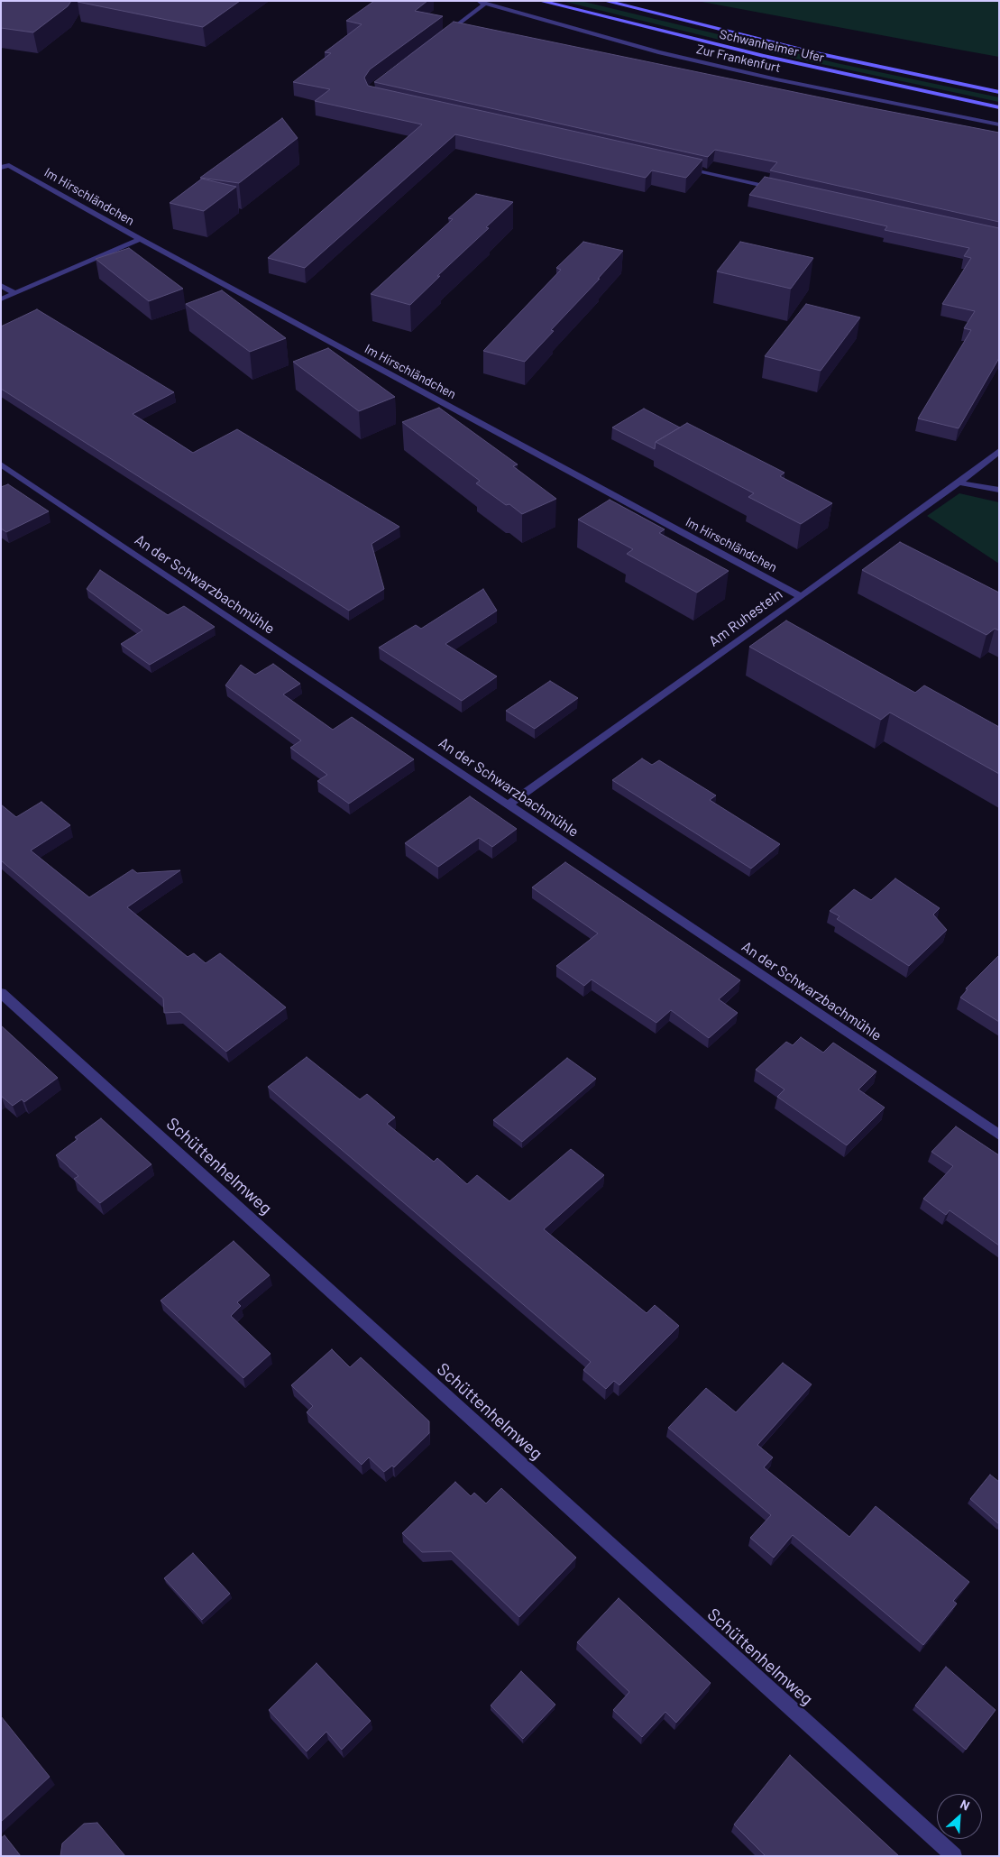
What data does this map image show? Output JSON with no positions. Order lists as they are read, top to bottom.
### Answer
{
  "streets": {
    "main road": ["Schwanheimer Ufer"],
    "street": [
      "Zur Frankenfurt",
      "Im Hirschländchen",
      "An der Schwarzbachmühle",
      "Am Ruhestein",
      "Schüttenhelmweg"
    ]
  },
  "crossings": [
    ["Im Hirschländchen", "Am Ruhestein"],
    ["An der Schwarzbachmühle", "Am Ruhestein"]
  ],
  "north": "top right"
}
